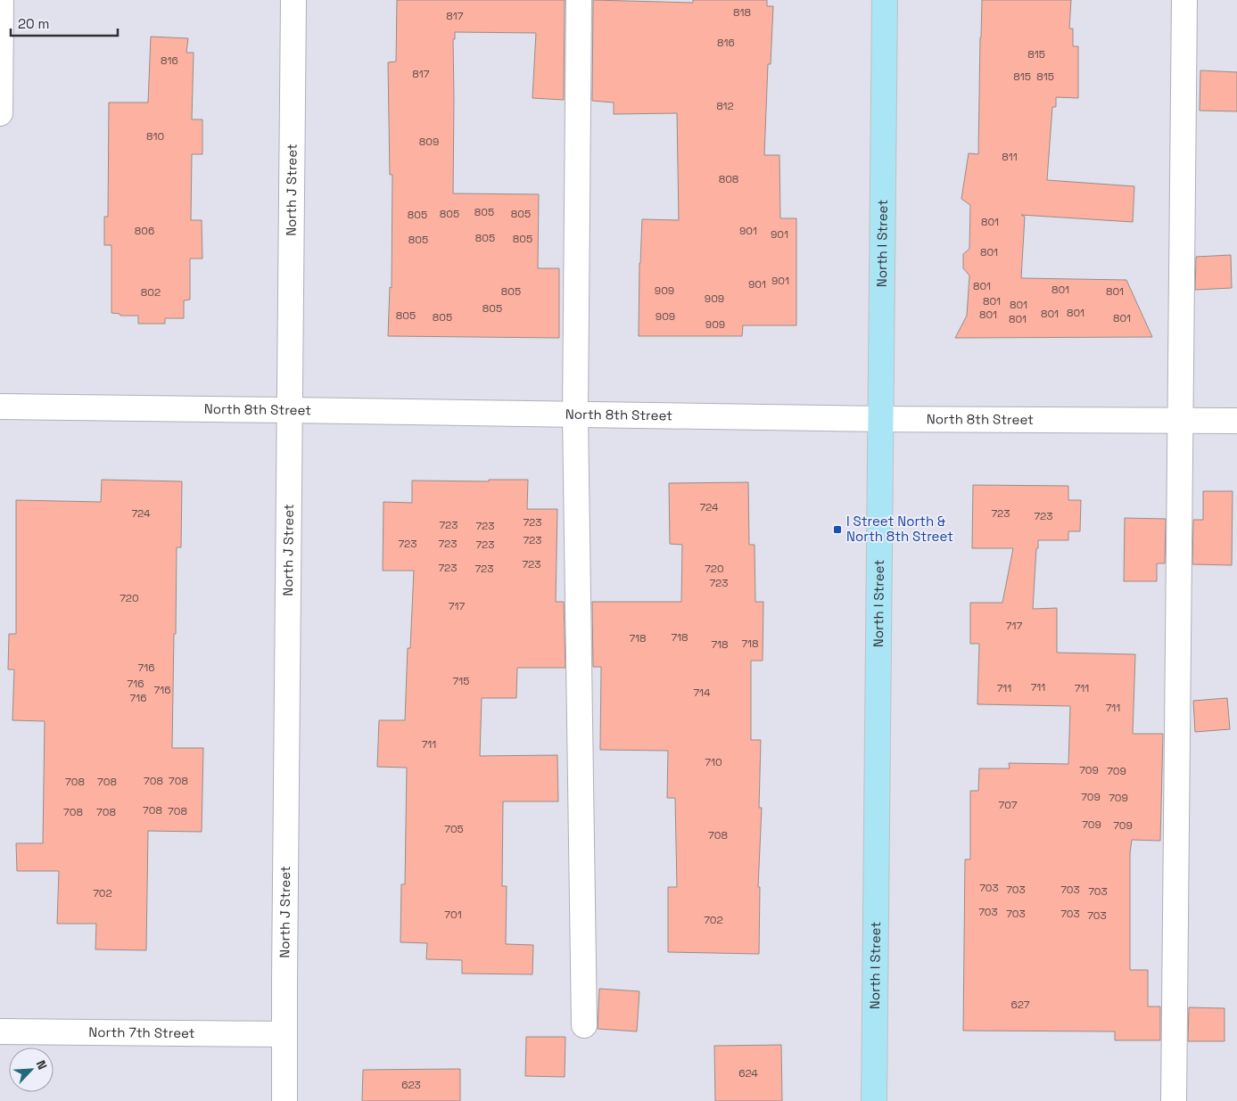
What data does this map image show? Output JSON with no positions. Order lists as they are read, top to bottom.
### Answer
{
  "streets": {
    "main road": ["North I Street"],
    "street": ["North J Street", "North 8th Street", "North 7th Street"]
  },
  "crossings": [
    ["North J Street", "North 8th Street"],
    ["North J Street", "North 7th Street"],
    ["North I Street", "North 8th Street"]
  ],
  "places": {
    "transit": ["I Street North & North 8th Street"]
  },
  "house_numbers": [
    "818",
    "817",
    "816",
    "815",
    "816",
    "817",
    "815",
    "815",
    "812",
    "810",
    "809",
    "811",
    "808",
    "805",
    "805",
    "805",
    "805",
    "801",
    "806",
    "901",
    "901",
    "805",
    "805",
    "805",
    "801",
    "901",
    "901",
    "801",
    "801",
    "909",
    "805",
    "801",
    "802",
    "909",
    "801",
    "801",
    "805",
    "801",
    "801",
    "801",
    "805",
    "909",
    "805",
    "801",
    "801",
    "909",
    "724",
    "724",
    "723",
    "723",
    "723",
    "723",
    "723",
    "723",
    "723",
    "723",
    "723",
    "723",
    "723",
    "723",
    "720",
    "723",
    "720",
    "717",
    "717",
    "718",
    "718",
    "718",
    "718",
    "716",
    "715",
    "716",
    "711",
    "711",
    "711",
    "716",
    "714",
    "716",
    "711",
    "711",
    "710",
    "709",
    "709",
    "708",
    "708",
    "708",
    "708",
    "709",
    "709",
    "707",
    "708",
    "708",
    "708",
    "708",
    "709",
    "709",
    "705",
    "708",
    "703",
    "703",
    "703",
    "703",
    "702",
    "703",
    "703",
    "703",
    "701",
    "703",
    "702",
    "627",
    "624",
    "623"
  ],
  "scale_bar": "20 m",
  "north": "top right"
}
